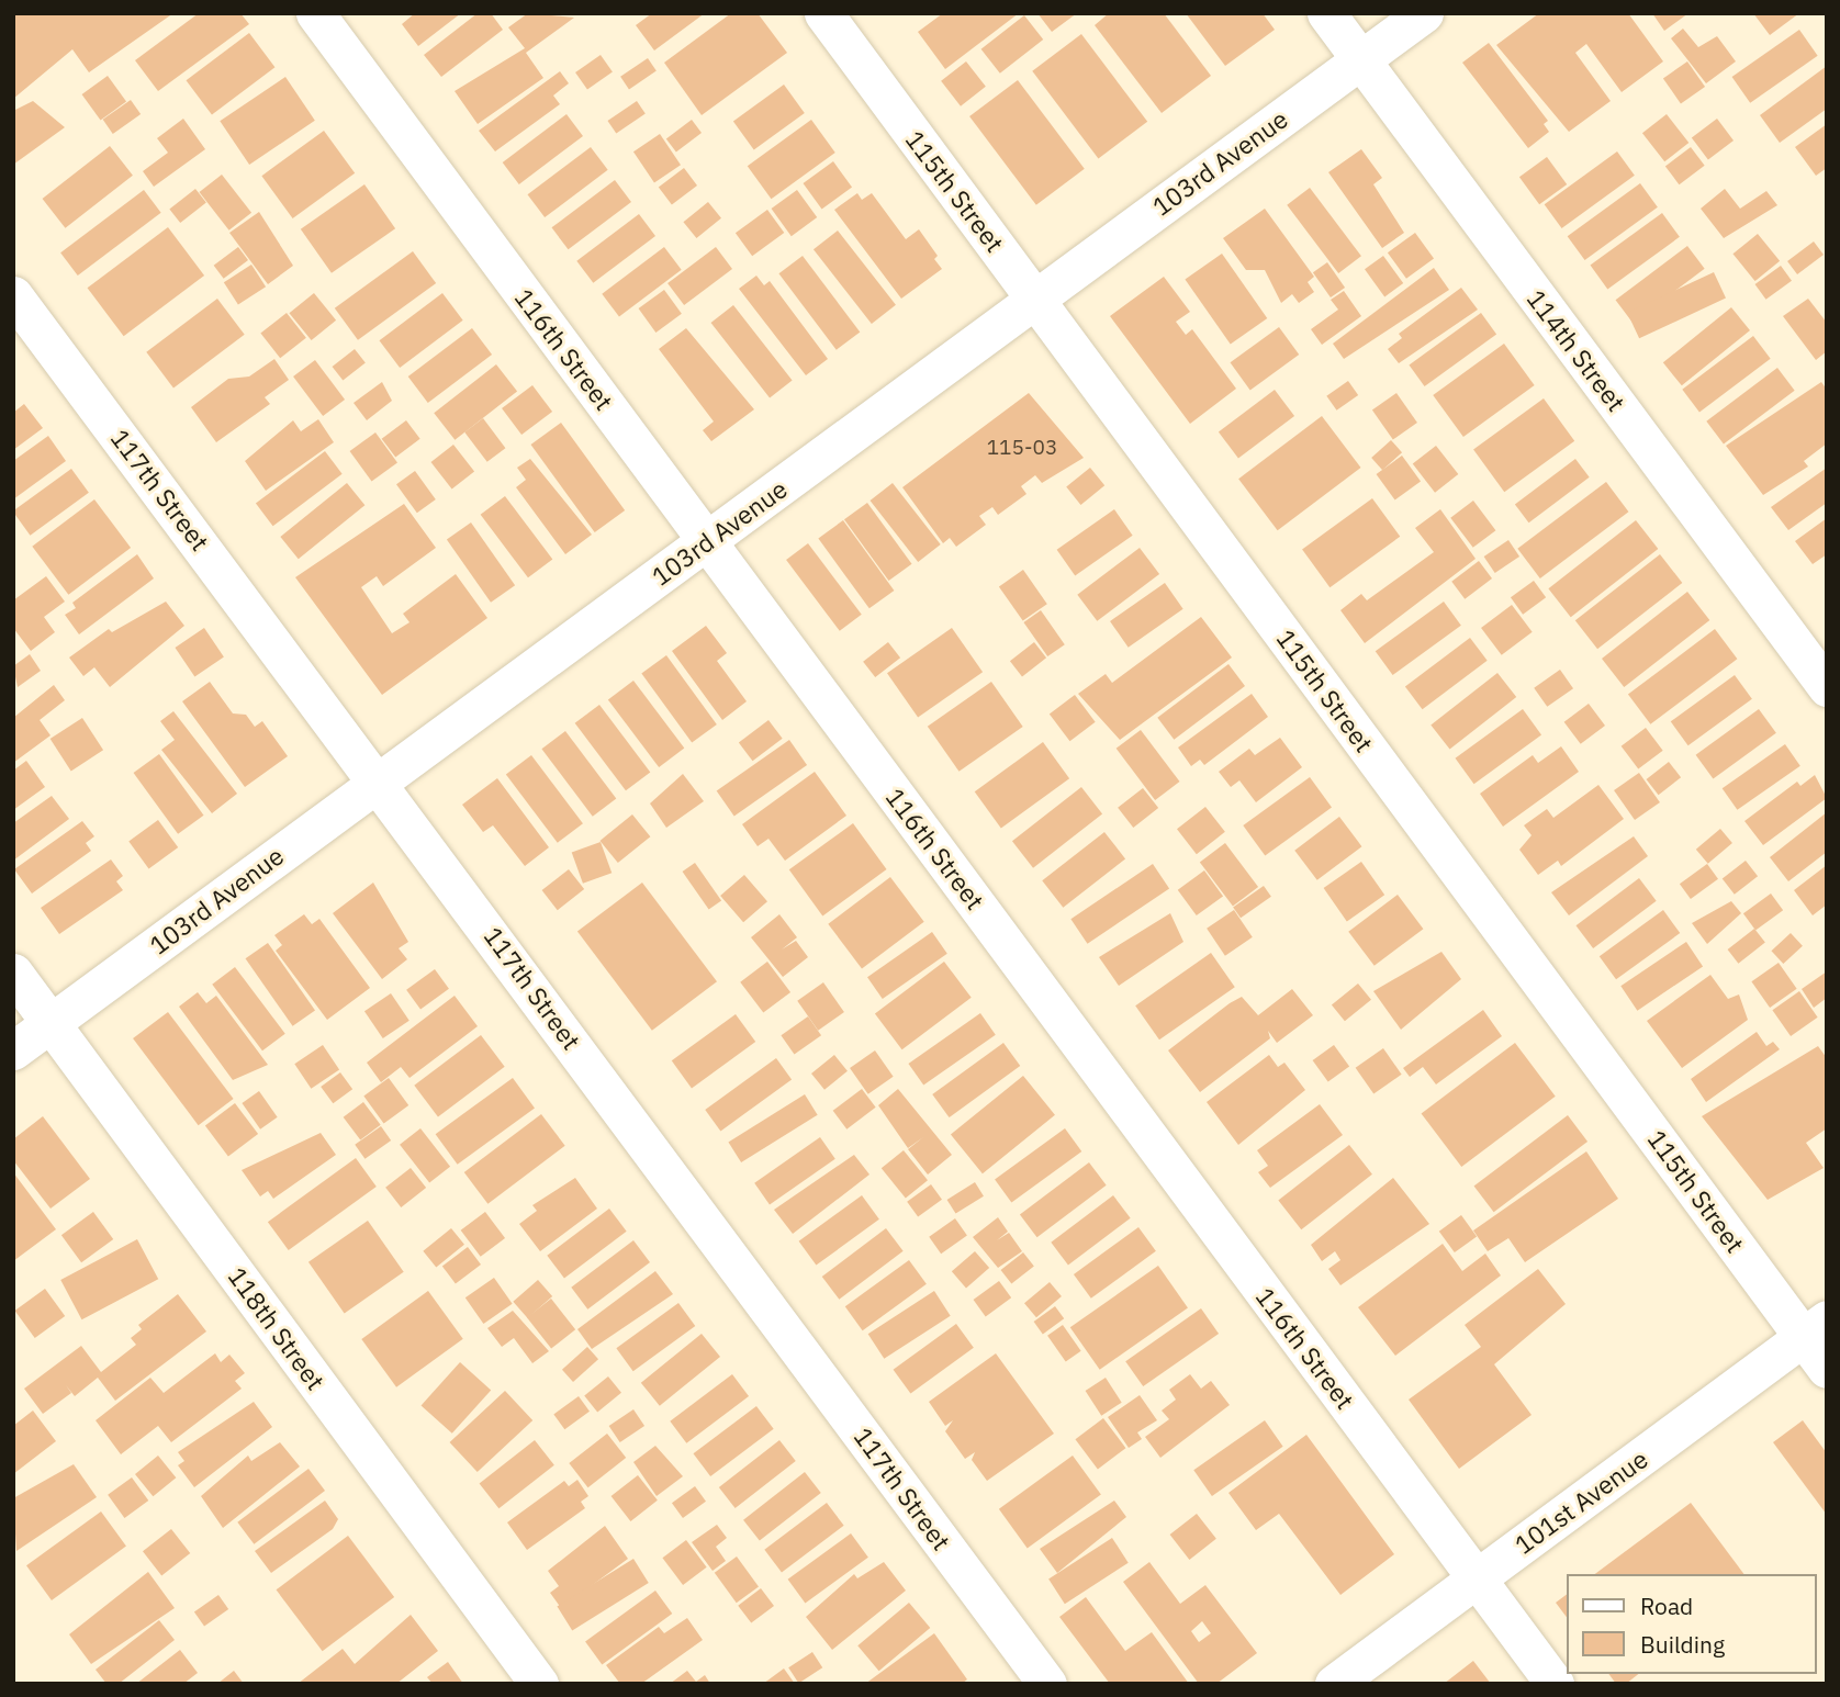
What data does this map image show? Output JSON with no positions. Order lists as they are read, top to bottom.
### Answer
{
  "streets": {
    "street": [
      "103rd Avenue",
      "115th Street",
      "116th Street",
      "114th Street",
      "117th Street",
      "118th Street",
      "101st Avenue"
    ]
  },
  "crossings": [
    ["103rd Avenue", "115th Street"],
    ["103rd Avenue", "116th Street"],
    ["103rd Avenue", "114th Street"],
    ["103rd Avenue", "117th Street"],
    ["103rd Avenue", "118th Street"],
    ["115th Street", "101st Avenue"],
    ["116th Street", "101st Avenue"]
  ],
  "house_numbers": ["115-03"],
  "legend": ["Road", "Building"]
}
